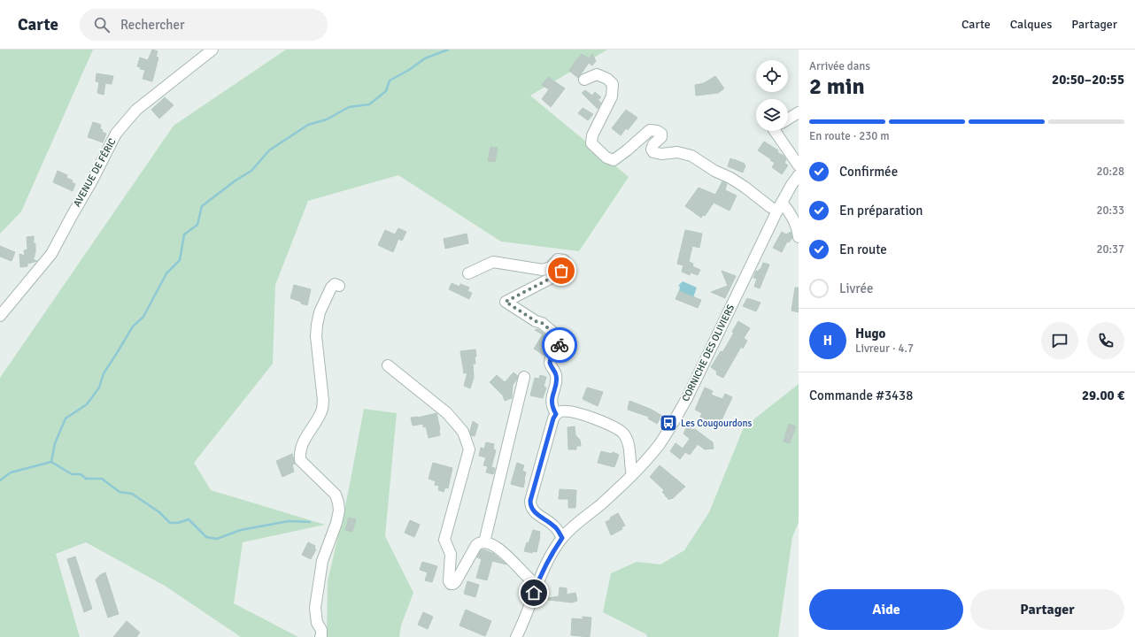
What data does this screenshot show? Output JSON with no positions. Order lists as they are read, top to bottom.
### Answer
{
  "streets": {
    "street": ["AVENUE DE FÉRIC", "CORNICHE DES OLIVIERS"]
  },
  "places": {
    "bus stop": ["Les Cougourdons"]
  },
  "page": {
    "header": "Carte",
    "search": "Rechercher",
    "nav": ["Carte", "Calques", "Partager"],
    "heading": ["2 min", "Arrivée dans", "20:50–20:55"],
    "panel": [
      "Hugo",
      "Livreur · 4.7",
      "Commande #3438",
      "29.00 €"
    ],
    "bar": "En route · 230 m",
    "list": [
      ["Confirmée", "20:28"],
      ["En préparation", "20:33"],
      ["En route", "20:37"],
      "Livrée"
    ],
    "round": "H",
    "buttons": ["Aide", "Partager"]
  }
}
